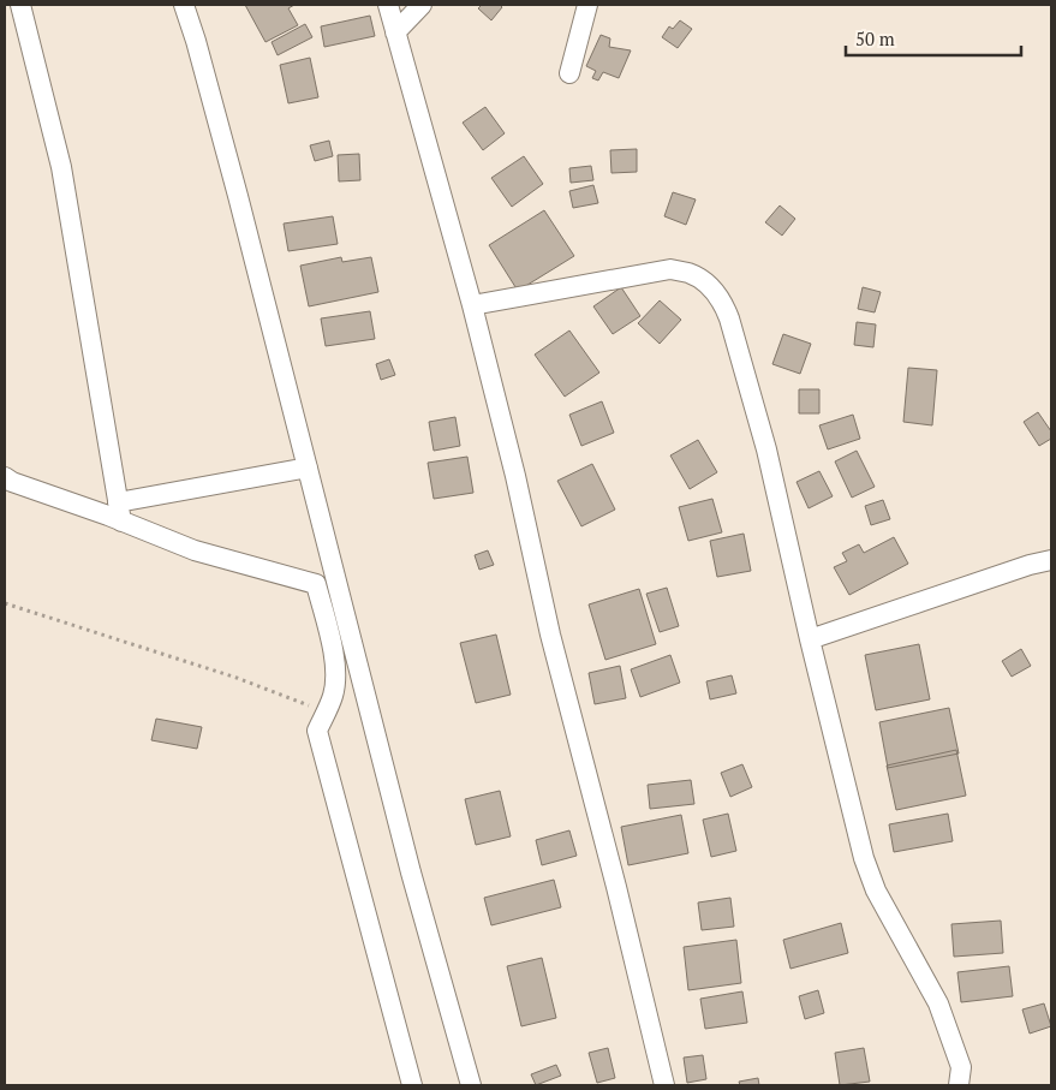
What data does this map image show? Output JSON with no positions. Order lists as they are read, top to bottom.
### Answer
{
  "scale_bar": "50 m"
}
